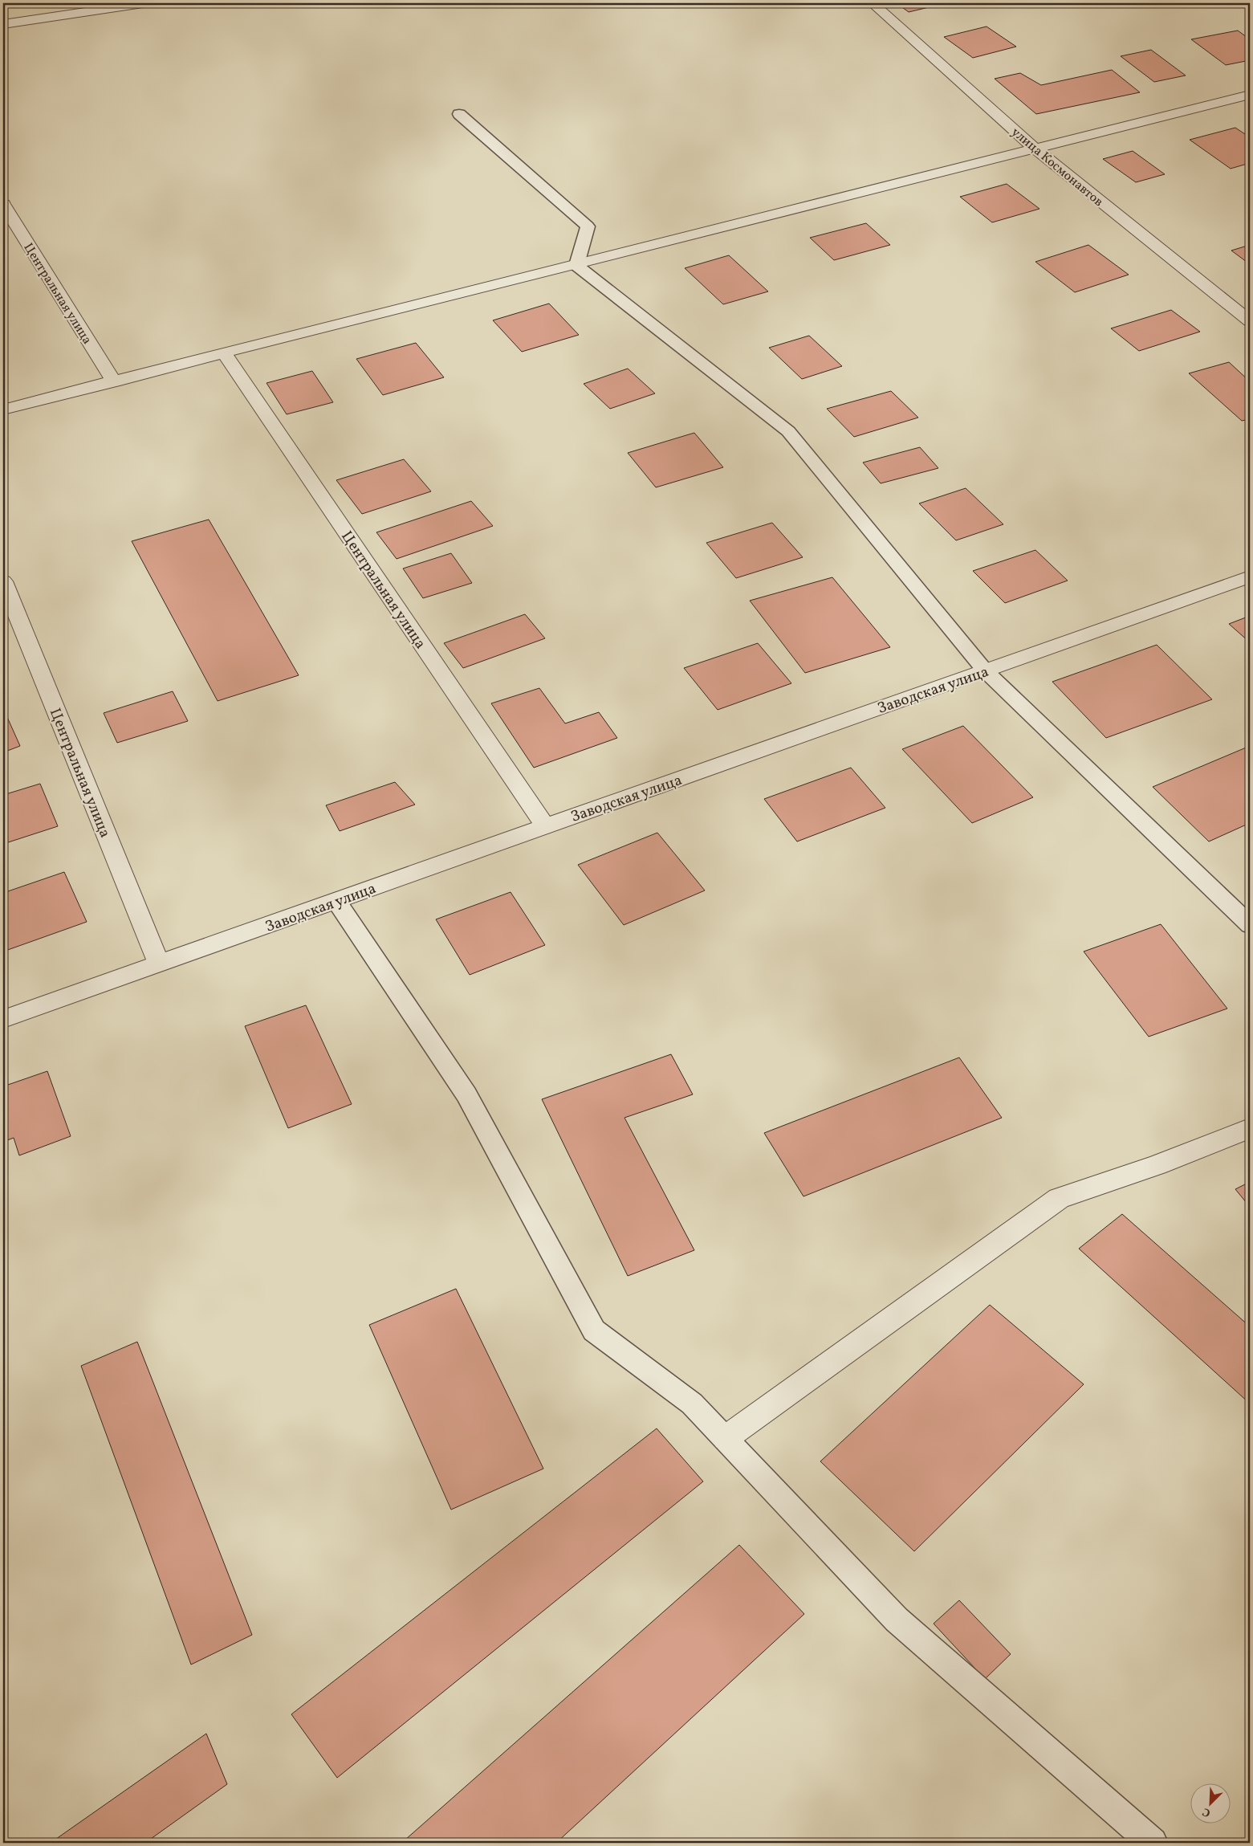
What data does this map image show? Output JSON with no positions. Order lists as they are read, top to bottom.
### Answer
{
  "streets": {
    "street": ["улица Космонавтов", "Центральная улица", "Заводская улица"]
  },
  "crossings": [
    ["Центральная улица", "Заводская улица"]
  ],
  "north": "bottom left"
}
